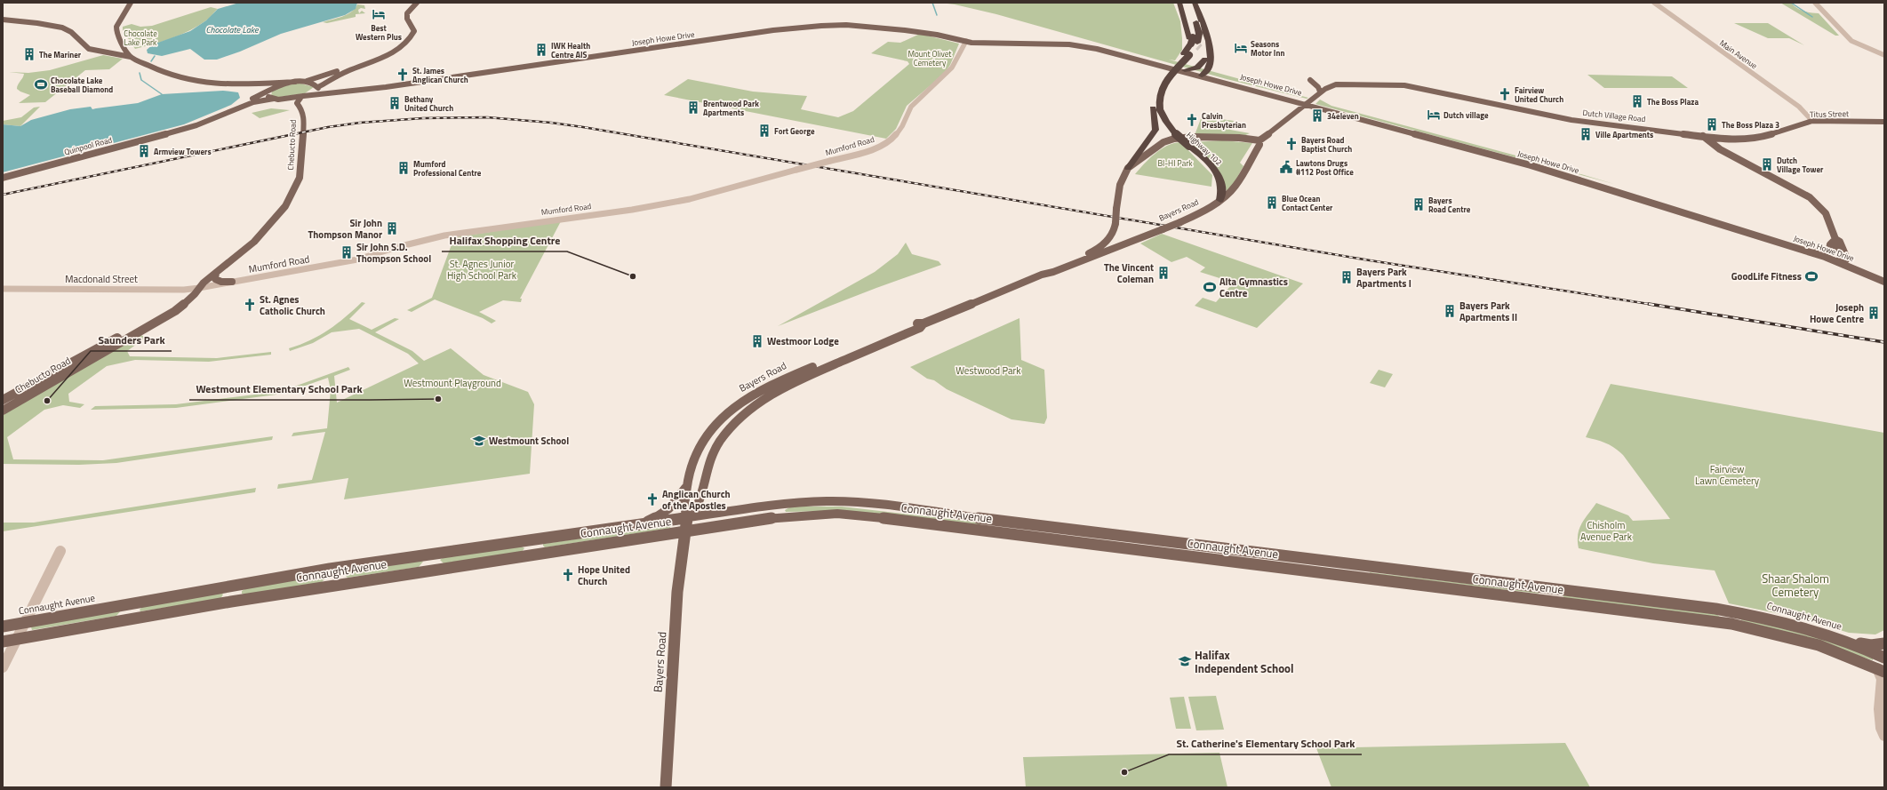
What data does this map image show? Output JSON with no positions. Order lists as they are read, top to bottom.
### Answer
{
  "streets": {
    "highway": ["Highway 102"],
    "main road": [
      "Joseph Howe Drive",
      "Titus Street",
      "Dutch Village Road",
      "Chebucto Road",
      "Quinpool Road",
      "Bayers Road",
      "Connaught Avenue"
    ],
    "street": ["Main Avenue", "Mumford Road", "Macdonald Street"]
  },
  "crossings": [
    ["Joseph Howe Drive", "Dutch Village Road"],
    ["Joseph Howe Drive", "Chebucto Road"],
    ["Joseph Howe Drive", "Quinpool Road"],
    ["Joseph Howe Drive", "Mumford Road"],
    ["Main Avenue", "Titus Street"],
    ["Titus Street", "Dutch Village Road"],
    ["Chebucto Road", "Quinpool Road"],
    ["Chebucto Road", "Mumford Road"],
    ["Chebucto Road", "Macdonald Street"],
    ["Mumford Road", "Macdonald Street"],
    ["Highway 102", "Bayers Road"],
    ["Bayers Road", "Connaught Avenue"]
  ],
  "water": ["Chocolate Lake"],
  "parks": [
    "Chocolate Lake Park",
    "Mount Olivet Cemetery",
    "BI-HI Park",
    "St. Agnes Junior High School Park",
    "Westwood Park",
    "Westmount Playground",
    "Fairview Lawn Cemetery",
    "Chisholm Avenue Park",
    "Shaar Shalom Cemetery"
  ],
  "places": {
    "hotel": ["Best Western Plus", "Seasons Motor Inn", "Dutch village"],
    "building": [
      "IWK Health Centre AIS",
      "The Mariner",
      "The Boss Plaza",
      "Bethany United Church",
      "Brentwood Park Apartments",
      "34eleven",
      "The Boss Plaza 3",
      "Fort George",
      "Ville Apartments",
      "Armview Towers",
      "Dutch Village Tower",
      "Mumford Professional Centre",
      "Blue Ocean Contact Center",
      "Bayers Road Centre",
      "Sir John Thompson Manor",
      "Sir John S.D. Thompson School",
      "The Vincent Coleman",
      "Bayers Park Apartments I",
      "Bayers Park Apartments II",
      "Joseph Howe Centre",
      "Westmoor Lodge"
    ],
    "church": [
      "St. James Anglican Church",
      "Fairview United Church",
      "Calvin Presbyterian",
      "Bayers Road Baptist Church",
      "St. Agnes Catholic Church",
      "Anglican Church of the Apostles",
      "Hope United Church"
    ],
    "sports": ["Chocolate Lake Baseball Diamond", "GoodLife Fitness", "Alta Gymnastics Centre"],
    "public building": ["Lawtons Drugs #112 Post Office"],
    "other": [
      "Halifax Shopping Centre",
      "Westmount Elementary School Park",
      "Saunders Park",
      "St. Catherine's Elementary School Park"
    ],
    "school or university": ["Westmount School", "Halifax Independent School"]
  }
}
